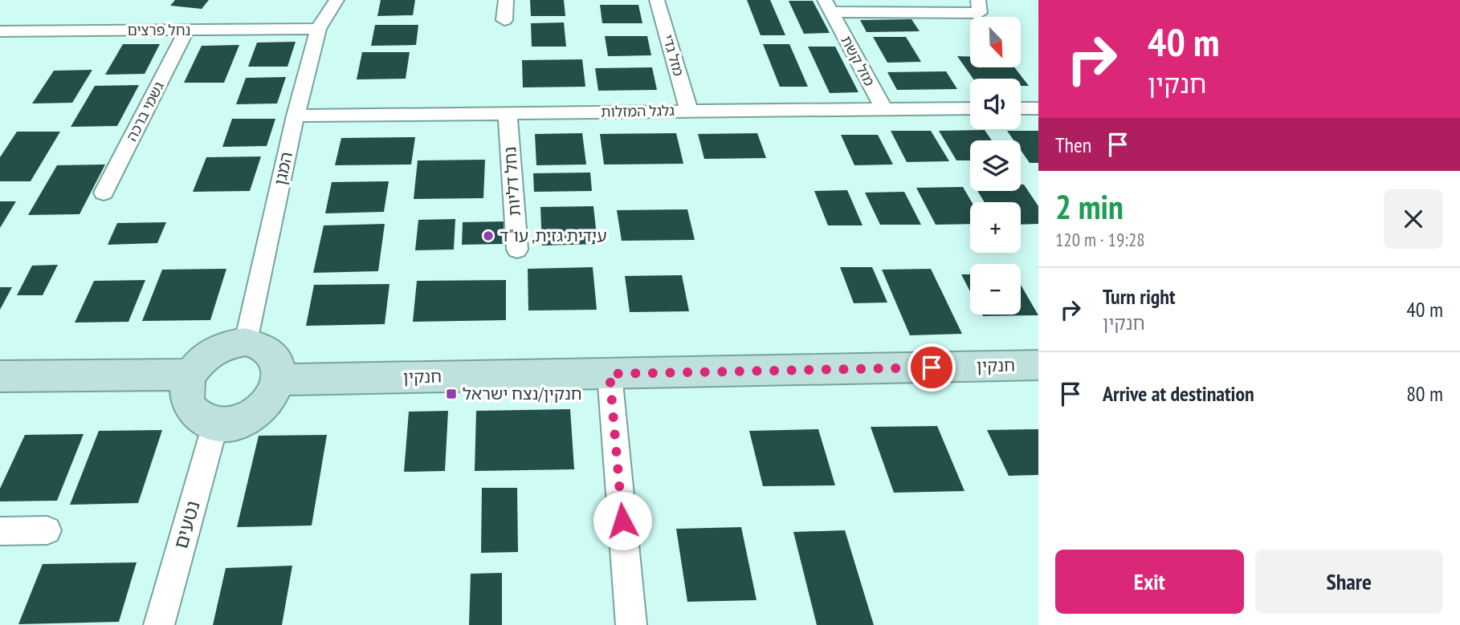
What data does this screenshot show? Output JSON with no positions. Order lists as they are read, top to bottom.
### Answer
{
  "streets": {
    "street": [
      "נחל פרצים",
      "מזל גדי",
      "מזל קשת",
      "גשמי ברכה",
      "גלגל המזלות",
      "המגן",
      "נחל דליות",
      "חנקין",
      "נטעים"
    ]
  },
  "crossings": [
    ["נחל פרצים", "גשמי ברכה"],
    ["נחל פרצים", "המגן"],
    ["מזל גדי", "גלגל המזלות"],
    ["מזל קשת", "גלגל המזלות"],
    ["גלגל המזלות", "המגן"],
    ["גלגל המזלות", "נחל דליות"],
    ["המגן", "חנקין"],
    ["המגן", "נטעים"],
    ["חנקין", "נטעים"]
  ],
  "places": {
    "other": ["עידית גזית, עו\"ד"],
    "transit": ["חנקין/נצח ישראל"]
  },
  "north": "bottom right",
  "page": {
    "turn": ["40 m", "חנקין"],
    "map_buttons": ["+", "−"],
    "then": "Then",
    "heading": ["2 min", "120 m · 19:28"],
    "list": [
      {
        "name": "Turn right",
        "note": "חנקין",
        "value": "40 m"
      },
      {
        "name": "Arrive at destination",
        "value": "80 m"
      }
    ],
    "buttons": ["Exit", "Share"]
  }
}
